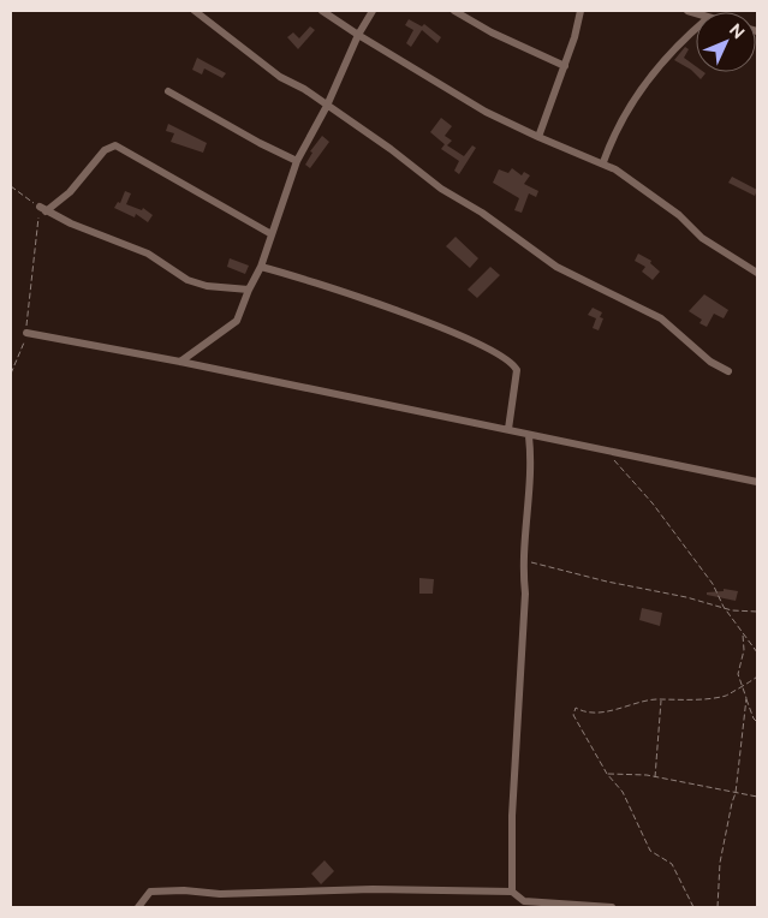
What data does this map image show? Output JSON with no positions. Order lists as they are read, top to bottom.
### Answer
{
  "north": "top right"
}
